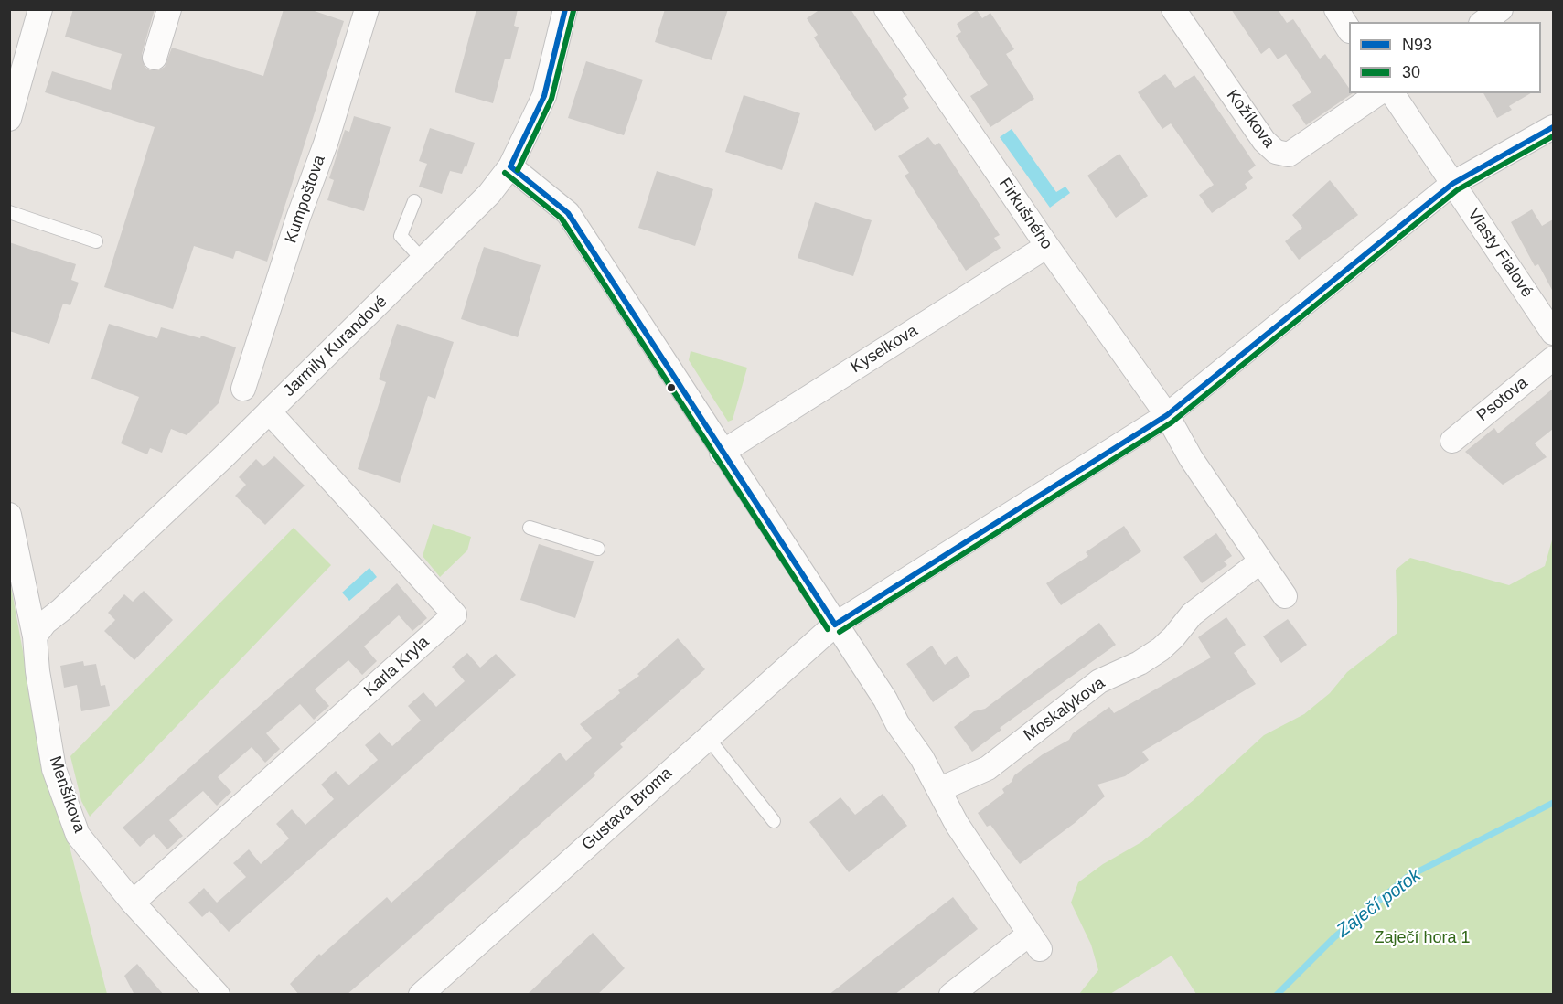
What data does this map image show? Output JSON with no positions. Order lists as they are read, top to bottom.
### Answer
{
  "streets": {
    "street": [
      "Kožíkova",
      "Kumpoštova",
      "Firkušného",
      "Vlasty Fialové",
      "Jarmily Kurandové",
      "Kyselkova",
      "Psotova",
      "Karla Kryla",
      "Moskalykova",
      "Menšíkova",
      "Gustava Broma"
    ]
  },
  "crossings": [
    ["Firkušného", "Kyselkova"],
    ["Firkušného", "Gustava Broma"],
    ["Vlasty Fialové", "Gustava Broma"],
    ["Jarmily Kurandové", "Karla Kryla"],
    ["Jarmily Kurandové", "Menšíkova"],
    ["Karla Kryla", "Menšíkova"]
  ],
  "water": ["Zaječí potok"],
  "parks": ["Zaječí hora 1"],
  "lines": ["transit line N93", "transit line 30"],
  "legend": ["N93", "30"]
}
